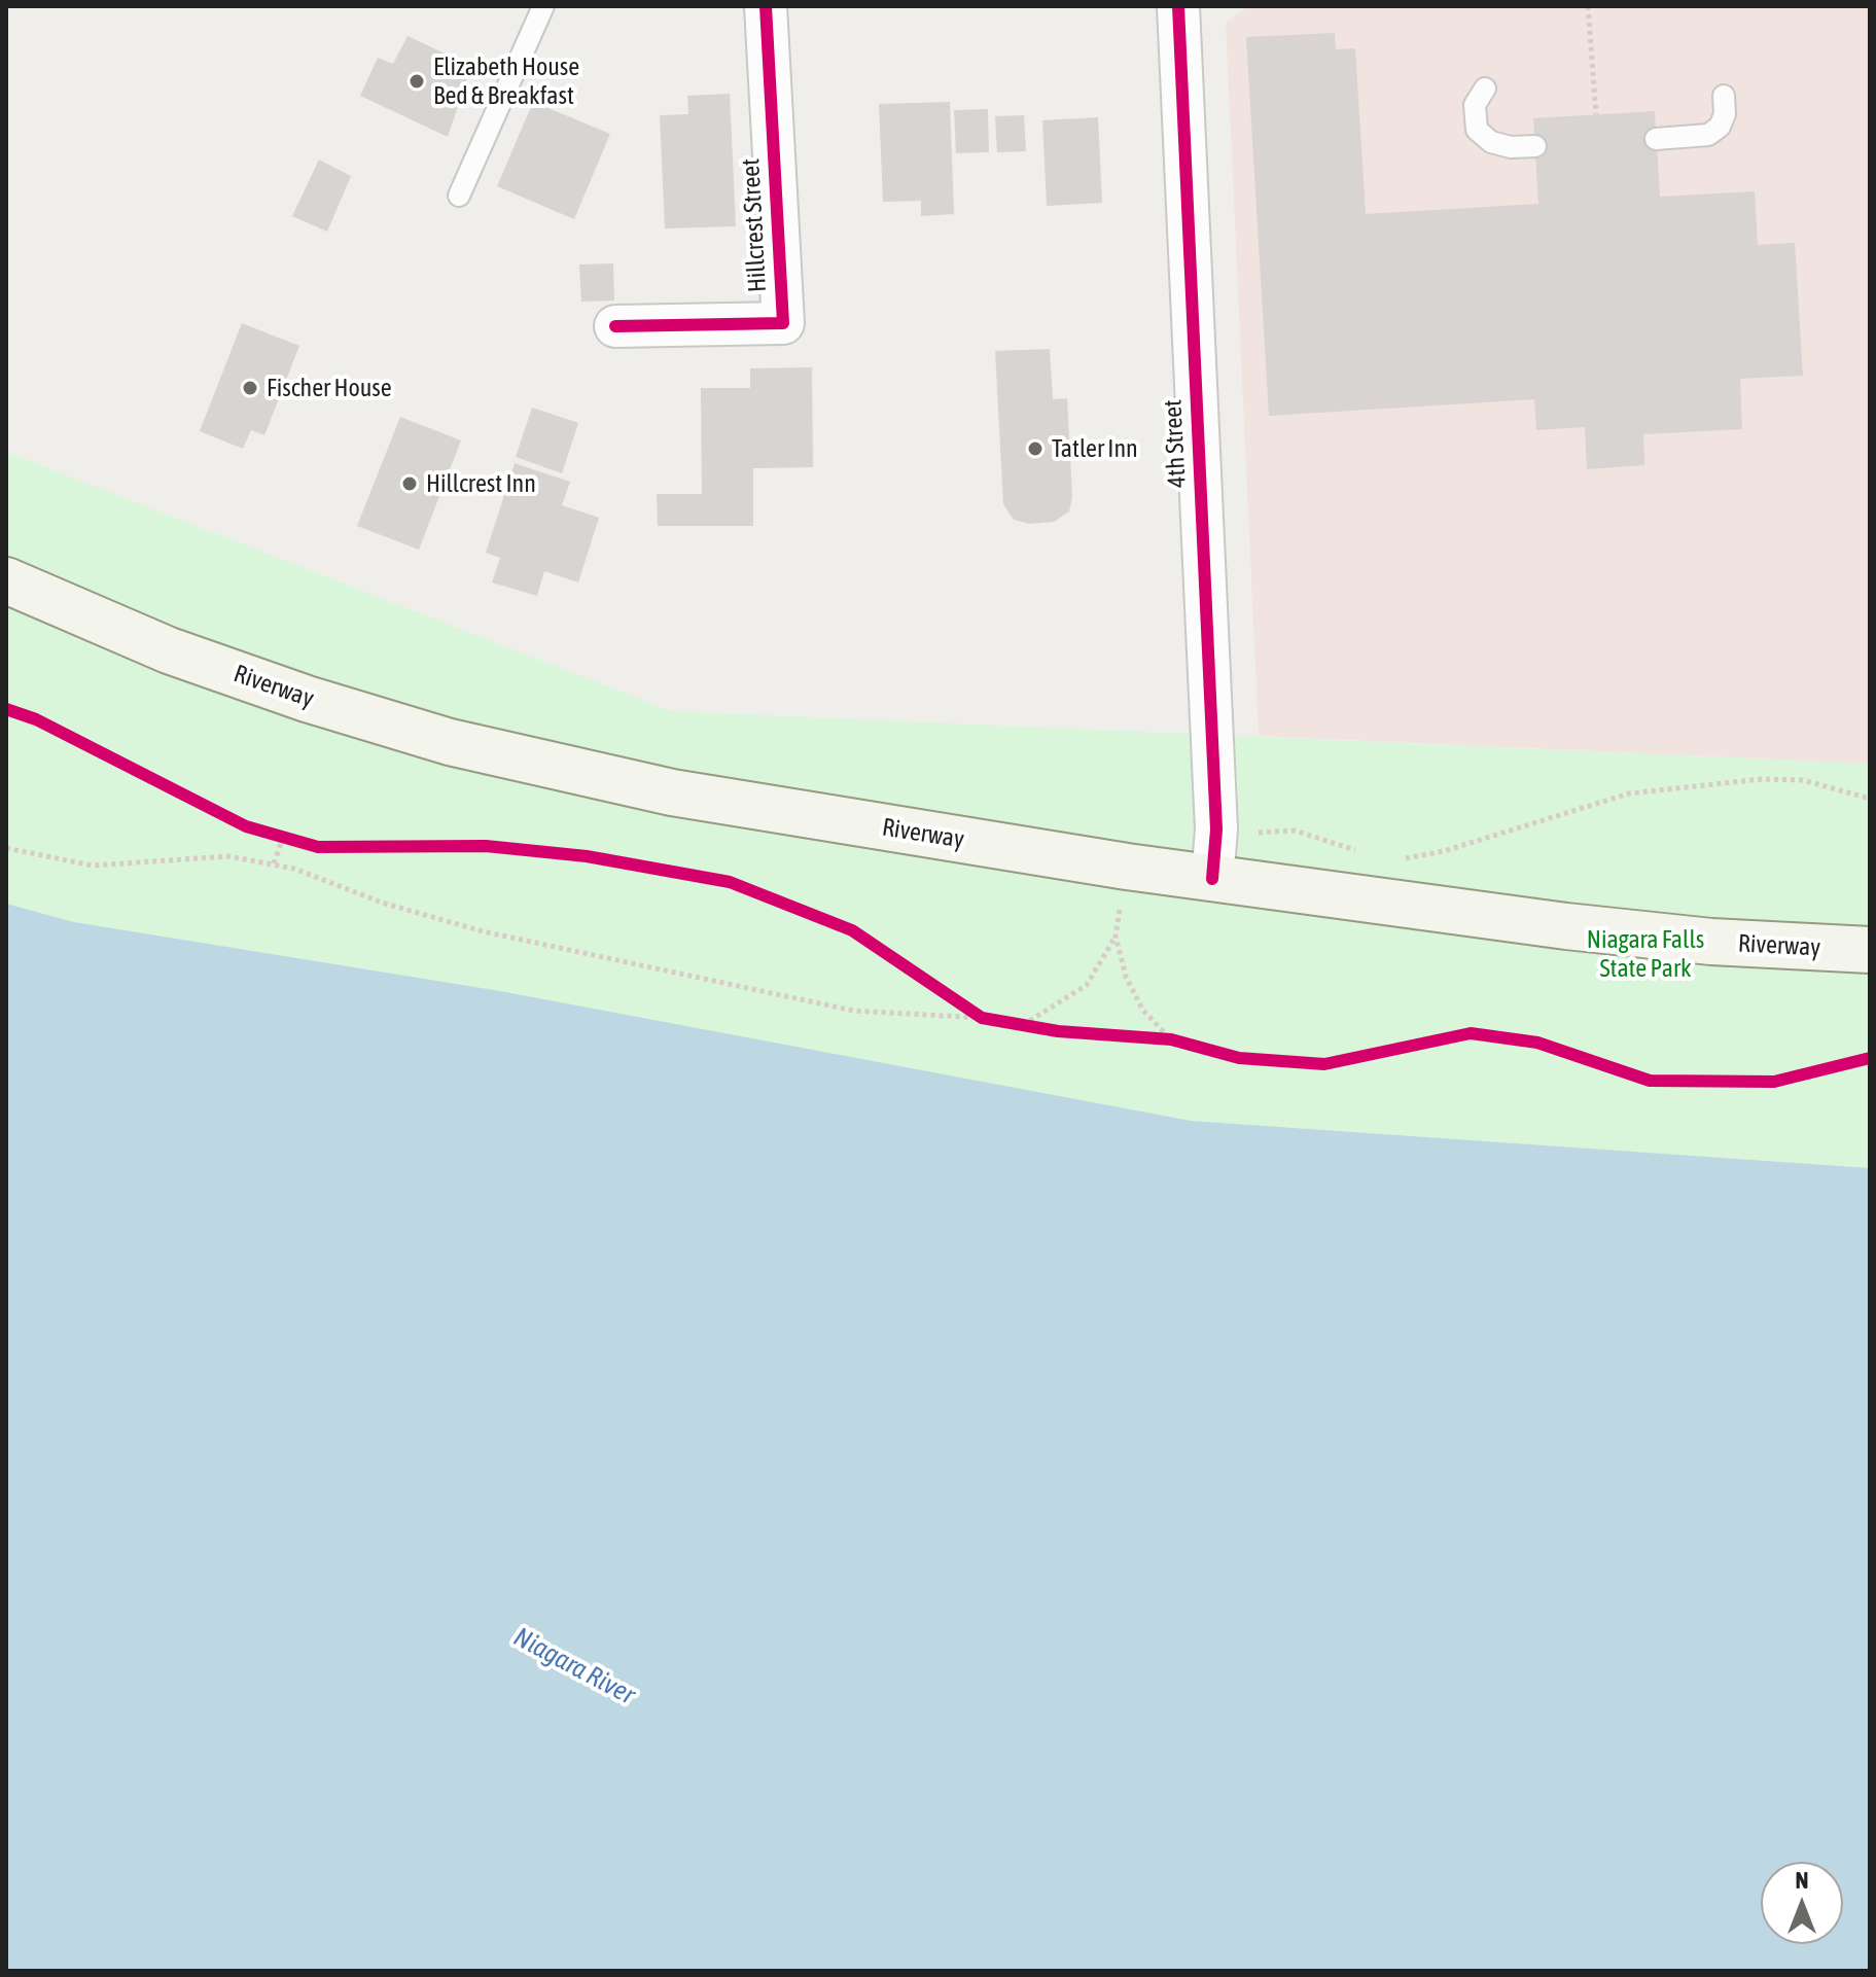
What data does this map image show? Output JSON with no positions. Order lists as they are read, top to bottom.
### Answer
{
  "streets": {
    "main road": ["Riverway"],
    "street": ["Hillcrest Street", "4th Street"]
  },
  "crossings": [
    ["4th Street", "Riverway"]
  ],
  "water": ["Niagara River"],
  "parks": ["Niagara Falls State Park"],
  "places": [
    "Elizabeth House Bed & Breakfast",
    "Fischer House",
    "Tatler Inn",
    "Hillcrest Inn"
  ],
  "north": "top"
}
